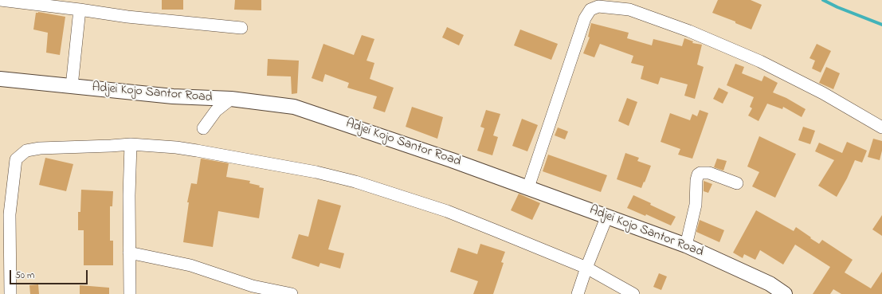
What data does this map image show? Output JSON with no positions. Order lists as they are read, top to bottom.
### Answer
{
  "streets": {
    "street": ["Adjei Kojo Santor Road"]
  },
  "scale_bar": "50 m"
}
